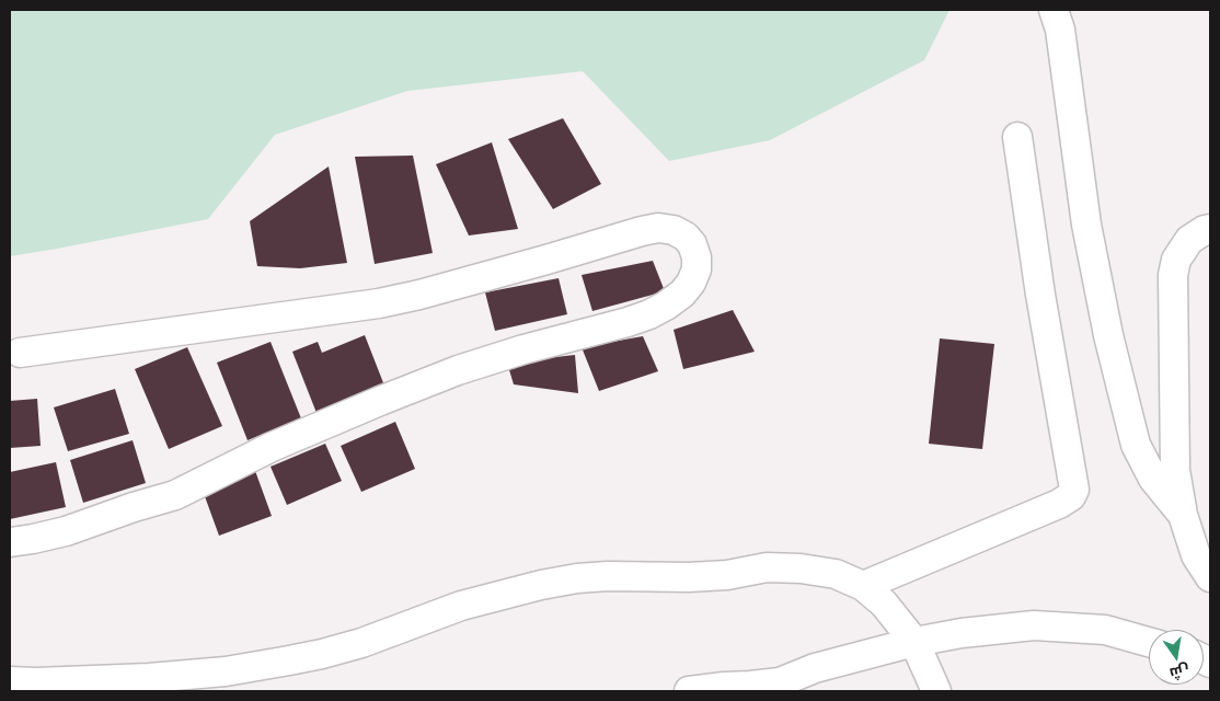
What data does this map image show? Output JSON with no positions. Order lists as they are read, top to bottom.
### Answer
{
  "north": "bottom"
}
